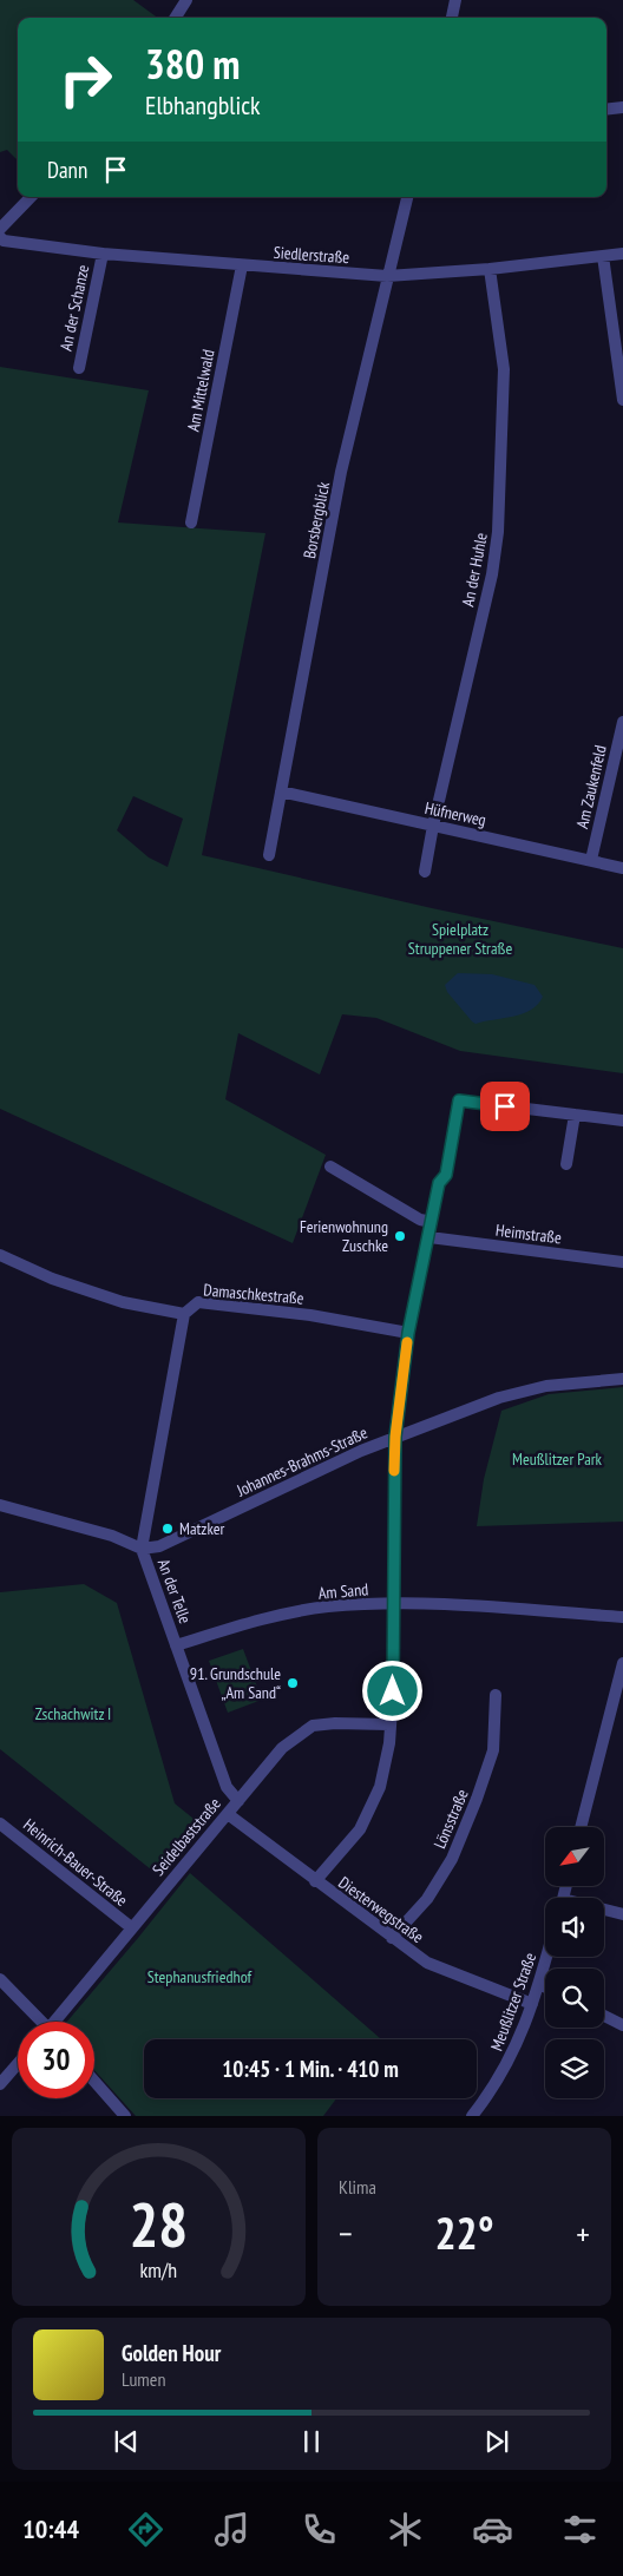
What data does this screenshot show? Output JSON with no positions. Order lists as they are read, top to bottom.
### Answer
{
  "streets": {
    "street": [
      "Siedlerstraße",
      "An der Schanze",
      "Am Mittelwald",
      "Borsbergblick",
      "An der Huhle",
      "Am Zaukenfeld",
      "Hüfnerweg",
      "Heimstraße",
      "Damaschkestraße",
      "Johannes-Brahms-Straße",
      "An der Telle",
      "Am Sand",
      "Lönsstraße",
      "Seidelbaststraße",
      "Heinrich-Bauer-Straße",
      "Diesterwegstraße",
      "Meußlitzer Straße"
    ]
  },
  "crossings": [
    ["Siedlerstraße", "An der Schanze"],
    ["Siedlerstraße", "Am Mittelwald"],
    ["Siedlerstraße", "Borsbergblick"],
    ["Siedlerstraße", "An der Huhle"],
    ["Borsbergblick", "Hüfnerweg"],
    ["An der Huhle", "Hüfnerweg"],
    ["Am Zaukenfeld", "Hüfnerweg"],
    ["Damaschkestraße", "An der Telle"],
    ["Johannes-Brahms-Straße", "An der Telle"],
    ["An der Telle", "Am Sand"],
    ["An der Telle", "Seidelbaststraße"],
    ["Lönsstraße", "Diesterwegstraße"],
    ["Seidelbaststraße", "Heinrich-Bauer-Straße"],
    ["Seidelbaststraße", "Diesterwegstraße"],
    ["Diesterwegstraße", "Meußlitzer Straße"]
  ],
  "parks": [
    "Spielplatz Struppener Straße",
    "Meußlitzer Park",
    "Zschachwitz I",
    "Stephanusfriedhof"
  ],
  "places": ["Ferienwohnung Zuschke", "Matzker", "91. Grundschule „Am Sand“"],
  "north": "bottom left",
  "page": {
    "turn": ["380 m", "Elbhangblick"],
    "then": "Dann",
    "limit": "30",
    "trip": "10:45 · 1 Min. · 410 m",
    "tile": "Klima",
    "heat": ["−", "22°", "+"],
    "song": ["Golden Hour", "Lumen"],
    "tabs": "10:44",
    "gauge": ["28", "km/h"]
  }
}
